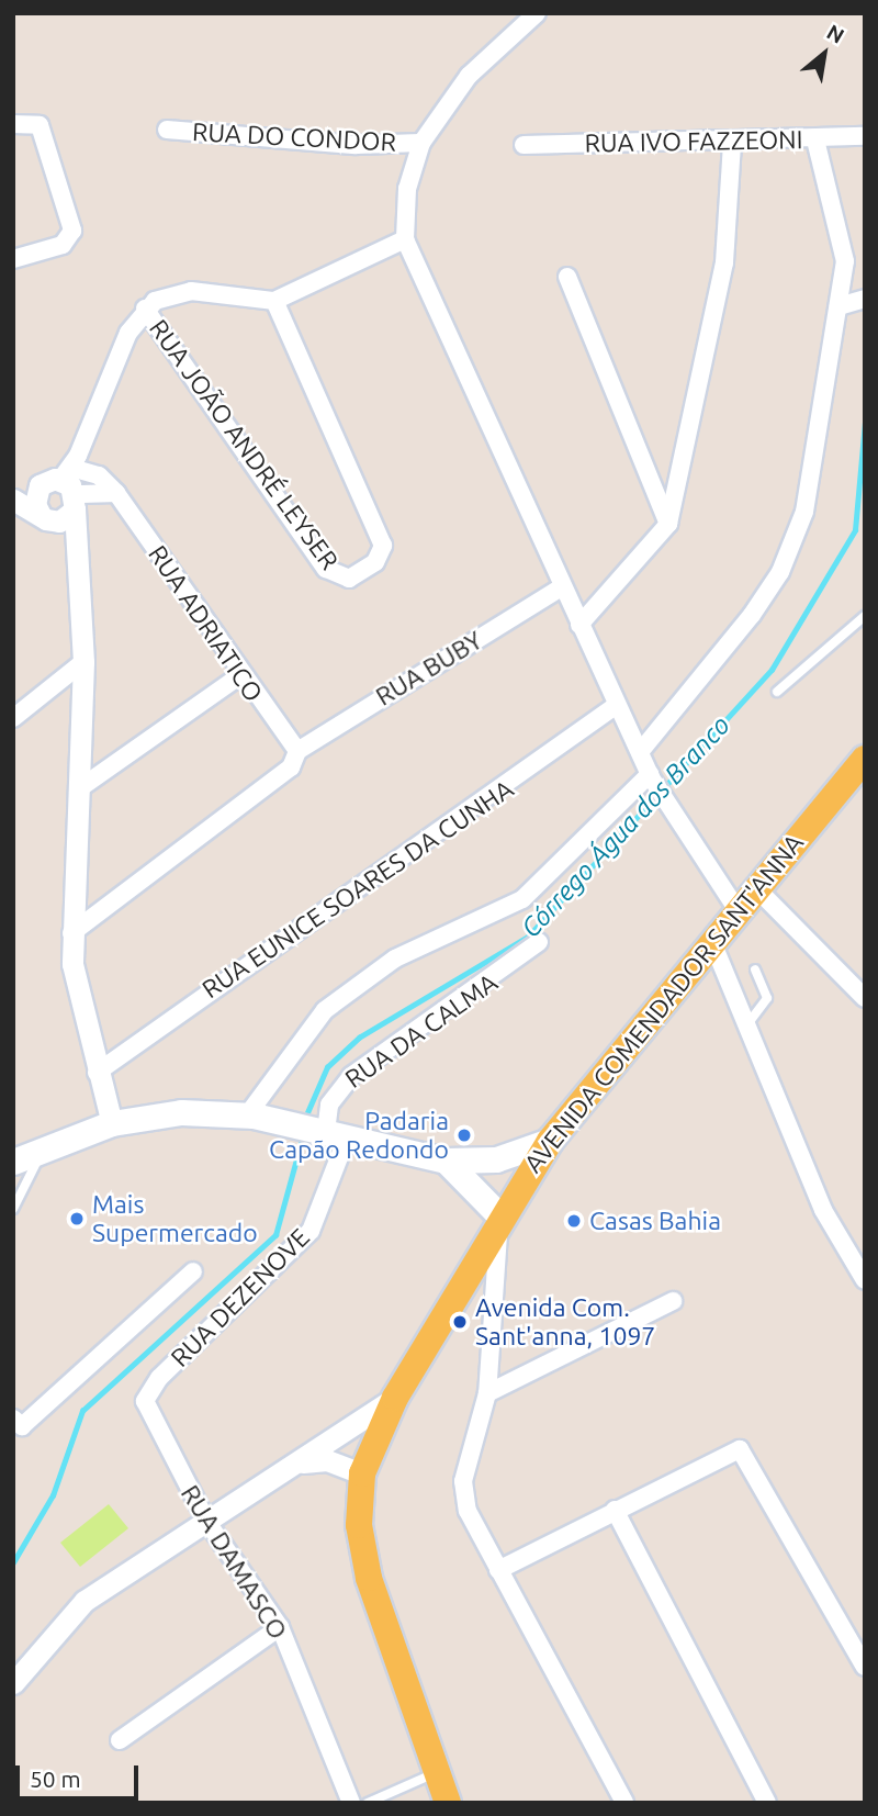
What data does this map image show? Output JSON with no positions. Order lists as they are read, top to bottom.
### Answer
{
  "streets": {
    "main road": ["AVENIDA COMENDADOR SANT'ANNA"],
    "street": [
      "RUA DO CONDOR",
      "RUA IVO FAZZEONI",
      "RUA JOÃO ANDRÉ LEYSER",
      "RUA ADRIATICO",
      "RUA BUBY",
      "RUA EUNICE SOARES DA CUNHA",
      "RUA DA CALMA",
      "RUA DEZENOVE",
      "RUA DAMASCO"
    ]
  },
  "crossings": [
    ["RUA ADRIATICO", "RUA BUBY"],
    ["RUA DA CALMA", "RUA DEZENOVE"],
    ["RUA DEZENOVE", "RUA DAMASCO"]
  ],
  "water": ["Córrego Água dos Branco"],
  "places": [
    "Padaria Capão Redondo",
    "Mais Supermercado",
    "Casas Bahia",
    "Avenida Com. Sant'anna, 1097"
  ],
  "scale_bar": "50 m",
  "north": "top right"
}
